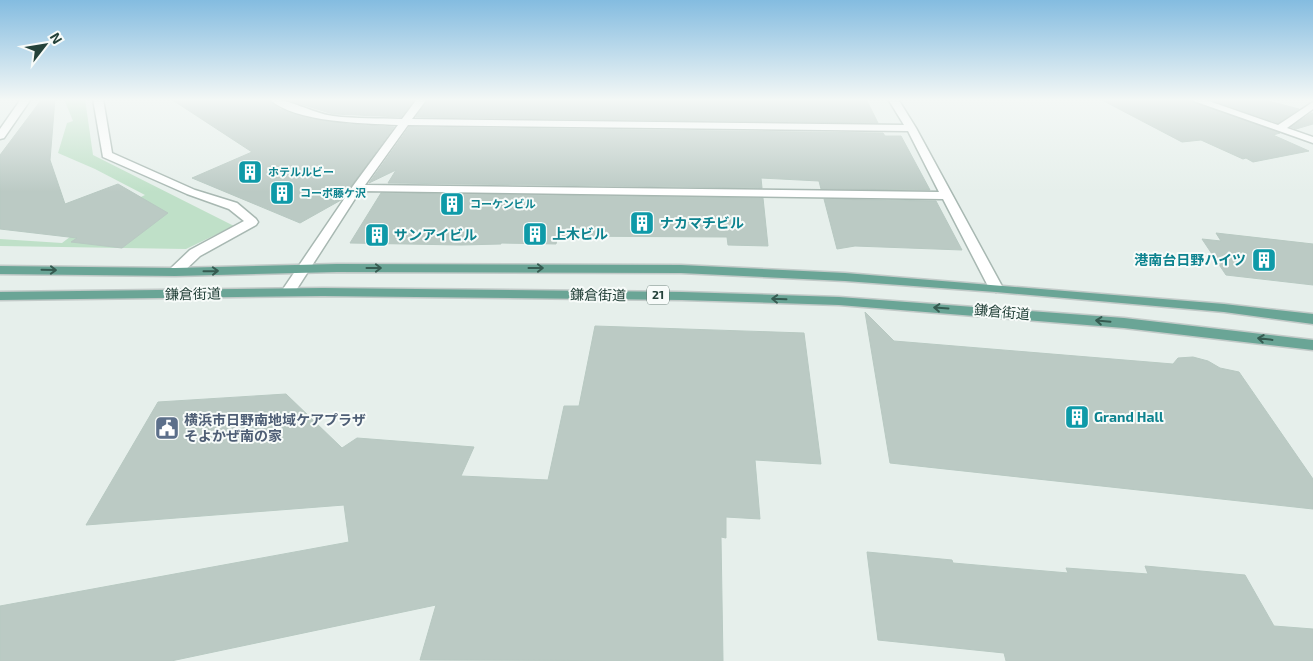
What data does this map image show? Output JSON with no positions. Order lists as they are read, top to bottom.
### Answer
{
  "streets": {
    "main road": ["鎌倉街道", "21"]
  },
  "places": {
    "building": [
      "ホテルルビー",
      "コーポ藤ケ沢",
      "コーケンビル",
      "ナカマチビル",
      "上木ビル",
      "サンアイビル",
      "港南台日野ハイツ",
      "Grand Hall"
    ],
    "public building": ["横浜市日野南地域ケアプラザ そよかぜ南の家"]
  },
  "north": "top right"
}
